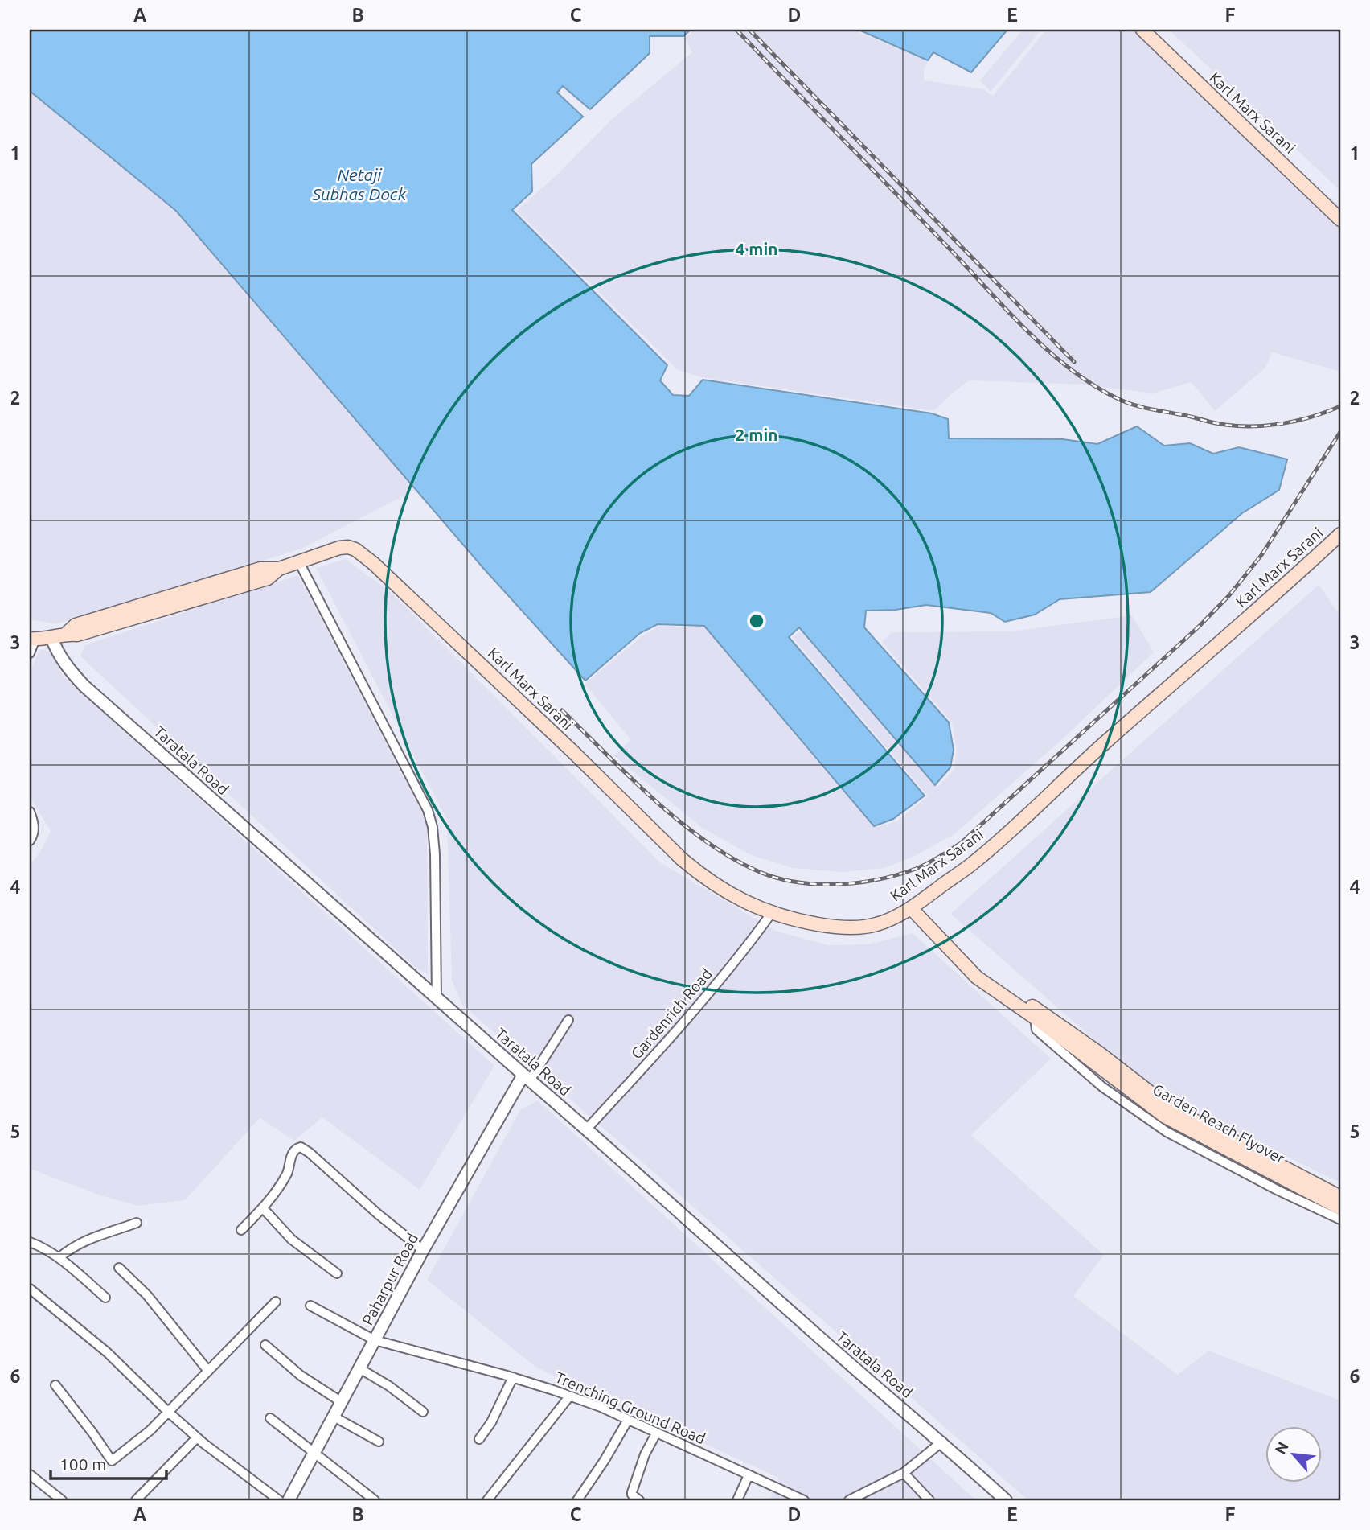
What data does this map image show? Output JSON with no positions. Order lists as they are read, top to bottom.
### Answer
{
  "streets": {
    "main road": ["Karl Marx Sarani", "Garden Reach Flyover"],
    "street": [
      "Taratala Road",
      "Gardenrich Road",
      "Paharpur Road",
      "Trenching Ground Road"
    ]
  },
  "crossings": [
    ["Karl Marx Sarani", "Taratala Road"],
    ["Karl Marx Sarani", "Gardenrich Road"],
    ["Karl Marx Sarani", "Garden Reach Flyover"],
    ["Taratala Road", "Gardenrich Road"],
    ["Taratala Road", "Paharpur Road"],
    ["Paharpur Road", "Trenching Ground Road"]
  ],
  "water": ["Netaji Subhas Dock"],
  "scale_bar": "100 m",
  "north": "top left",
  "grid": {
    "columns": [
      "A",
      "B",
      "C",
      "D",
      "E",
      "F"
    ],
    "rows": [
      "1",
      "2",
      "3",
      "4",
      "5",
      "6"
    ]
  },
  "rings": ["4 min", "2 min"]
}
